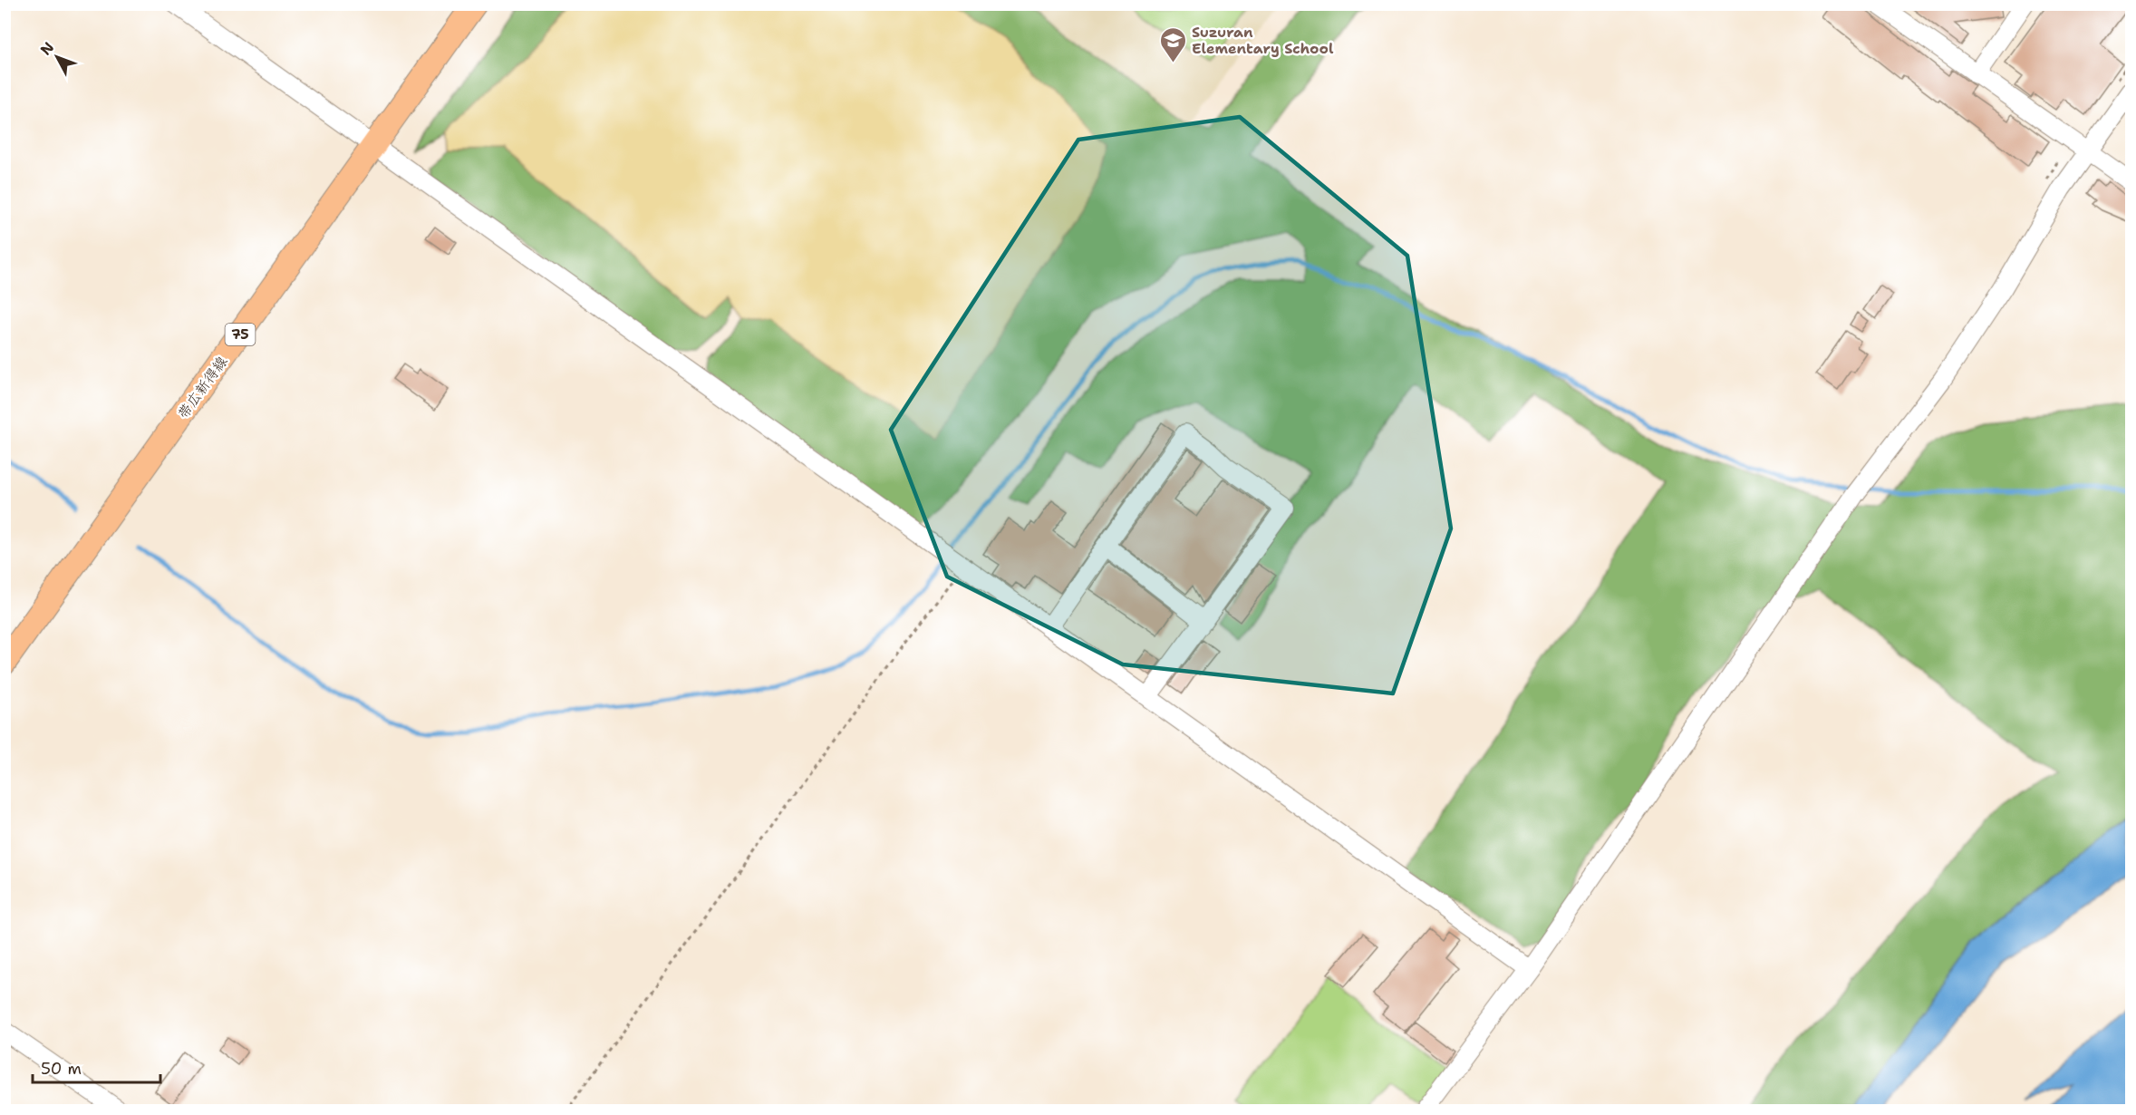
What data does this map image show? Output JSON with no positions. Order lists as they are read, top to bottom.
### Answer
{
  "streets": {
    "main road": ["75", "帯広新得線"]
  },
  "places": {
    "school or university": ["Suzuran Elementary School"]
  },
  "scale_bar": "50 m",
  "north": "top left"
}
